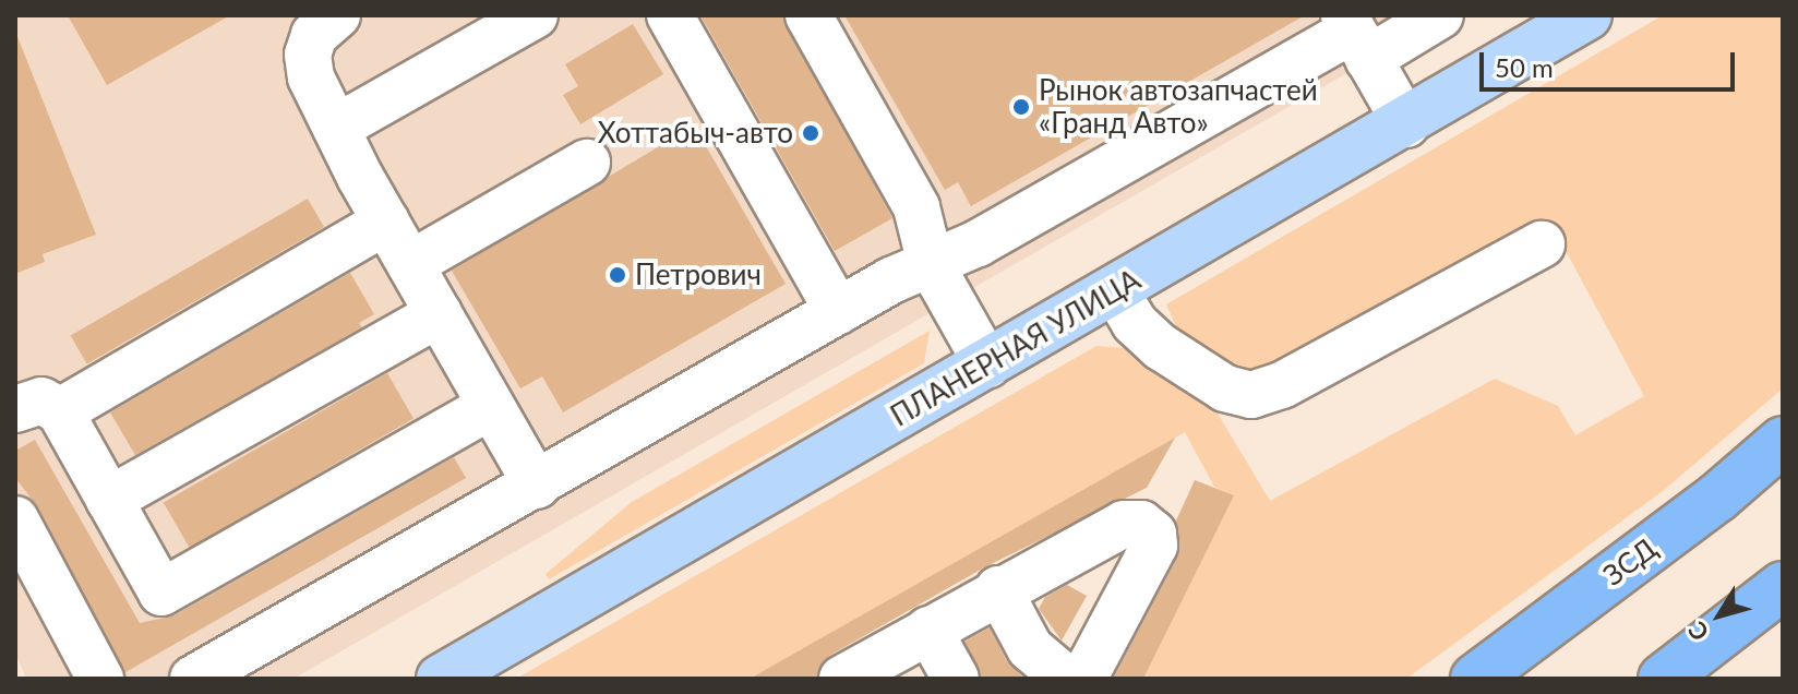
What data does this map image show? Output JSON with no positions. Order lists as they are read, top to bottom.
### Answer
{
  "streets": {
    "highway": ["ЗСД"],
    "main road": ["ПЛАНЕРНАЯ УЛИЦА"]
  },
  "places": ["Рынок автозапчастей «Гранд Авто»", "Хоттабыч-авто", "Петрович"],
  "scale_bar": "50 m",
  "north": "bottom left"
}
